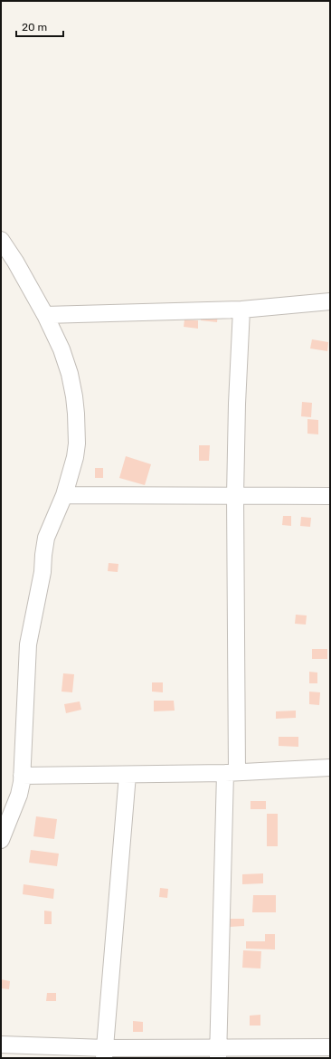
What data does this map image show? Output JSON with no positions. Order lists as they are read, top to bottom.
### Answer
{
  "scale_bar": "20 m"
}
